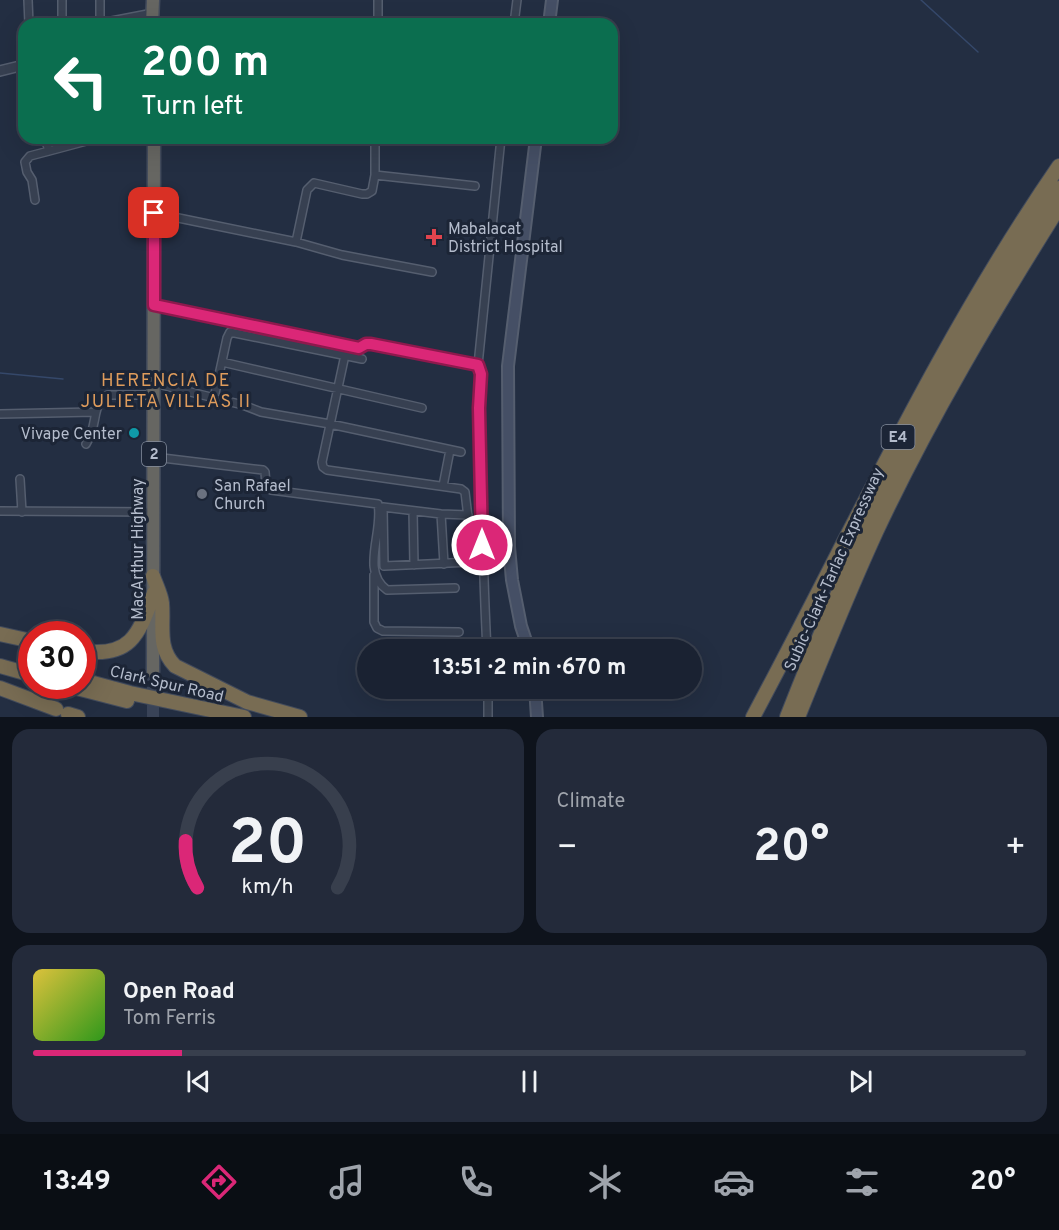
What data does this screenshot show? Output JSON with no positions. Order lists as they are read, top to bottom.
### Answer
{
  "streets": {
    "highway": [
      "E4",
      "2",
      "MacArthur Highway",
      "Subic-Clark-Tarlac Expressway",
      "Clark Spur Road"
    ]
  },
  "districts": ["HERENCIA DE JULIETA VILLAS II"],
  "places": {
    "health": ["Mabalacat District Hospital"],
    "other": ["Vivape Center", "San Rafael Church"]
  },
  "page": {
    "turn": ["200 m", "Turn left"],
    "limit": "30",
    "trip": "13:51 · 2 min · 670 m",
    "tile": "Climate",
    "heat": ["−", "20°", "+"],
    "song": ["Open Road", "Tom Ferris"],
    "tabs": ["13:49", "20°"],
    "gauge": ["20", "km/h"]
  }
}
